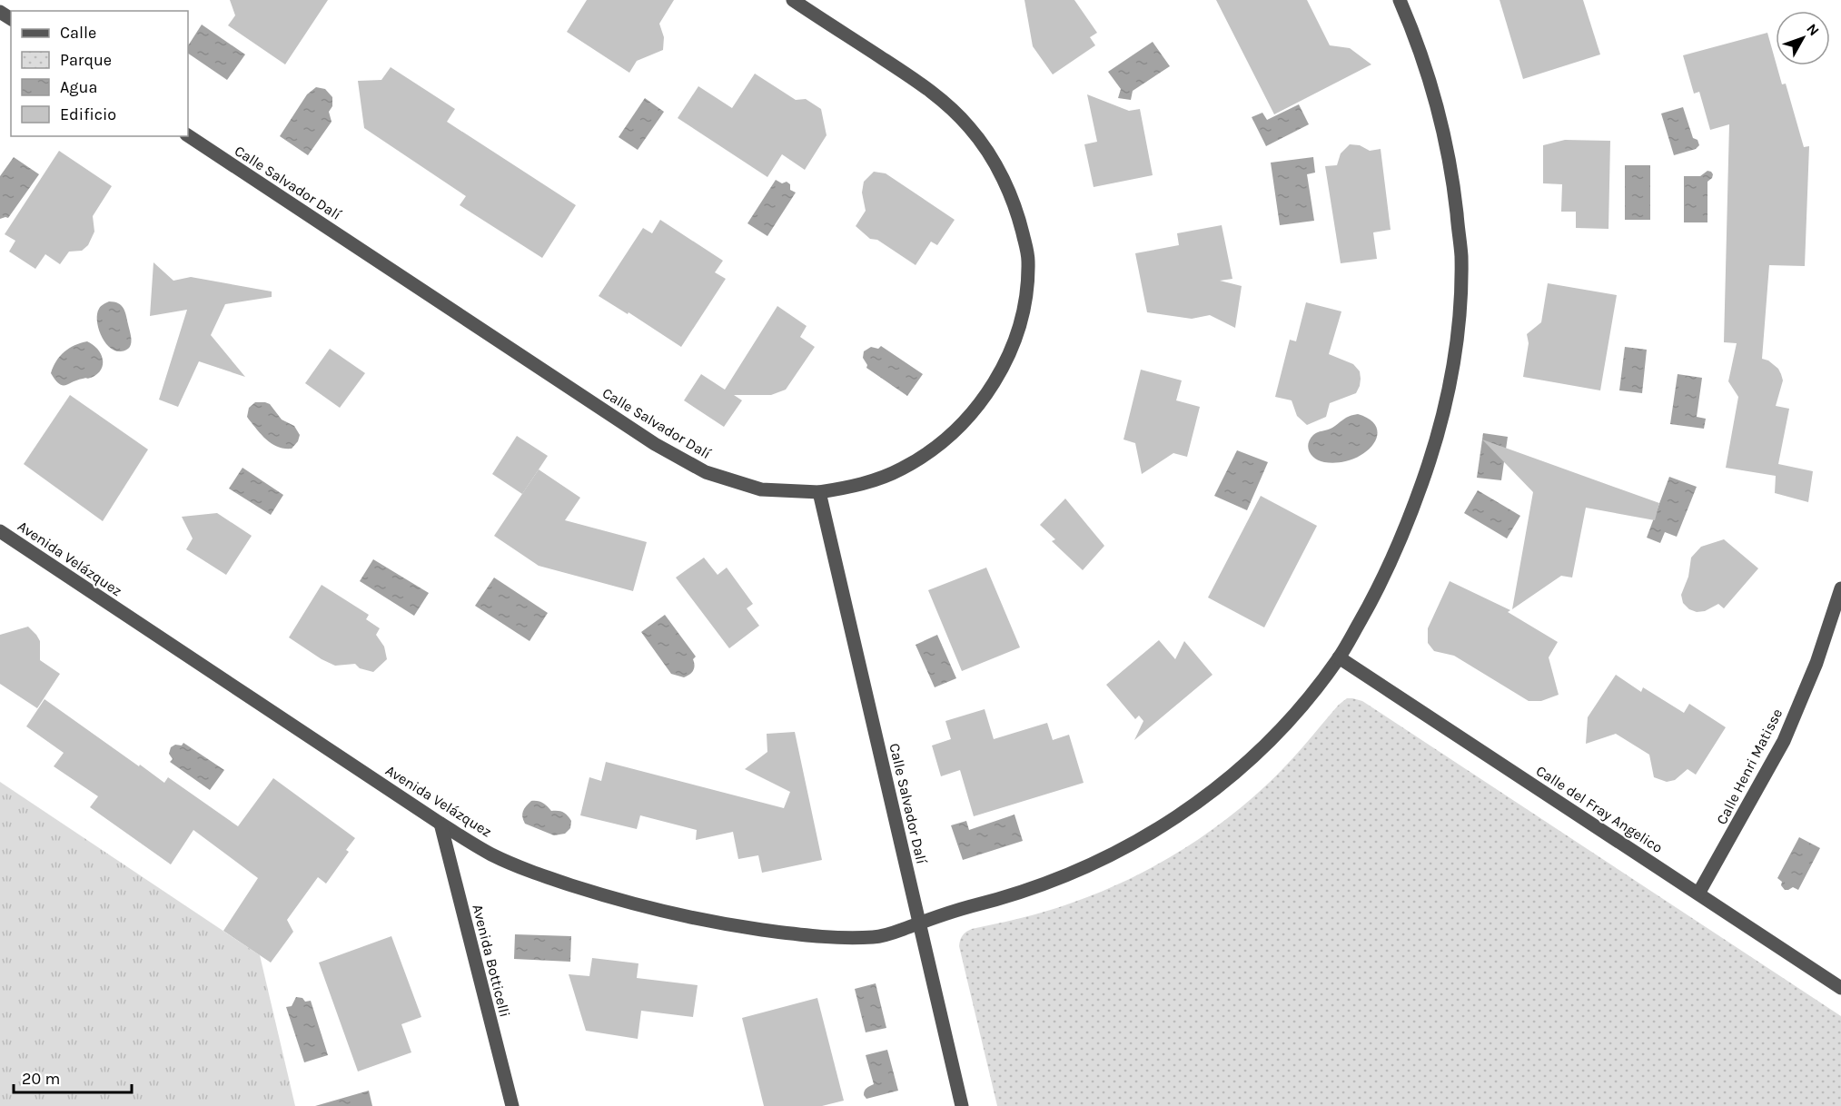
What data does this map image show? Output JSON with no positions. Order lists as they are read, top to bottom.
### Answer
{
  "streets": {
    "street": [
      "Calle Salvador Dalí",
      "Avenida Velázquez",
      "Calle Henri Matisse",
      "Calle del Fray Angelico",
      "Avenida Botticelli"
    ]
  },
  "crossings": [
    ["Calle Salvador Dalí", "Avenida Velázquez"],
    ["Avenida Velázquez", "Calle del Fray Angelico"],
    ["Avenida Velázquez", "Avenida Botticelli"],
    ["Calle Henri Matisse", "Calle del Fray Angelico"]
  ],
  "legend": [
    "Calle",
    "Parque",
    "Agua",
    "Edificio"
  ],
  "scale_bar": "20 m",
  "north": "top right"
}
